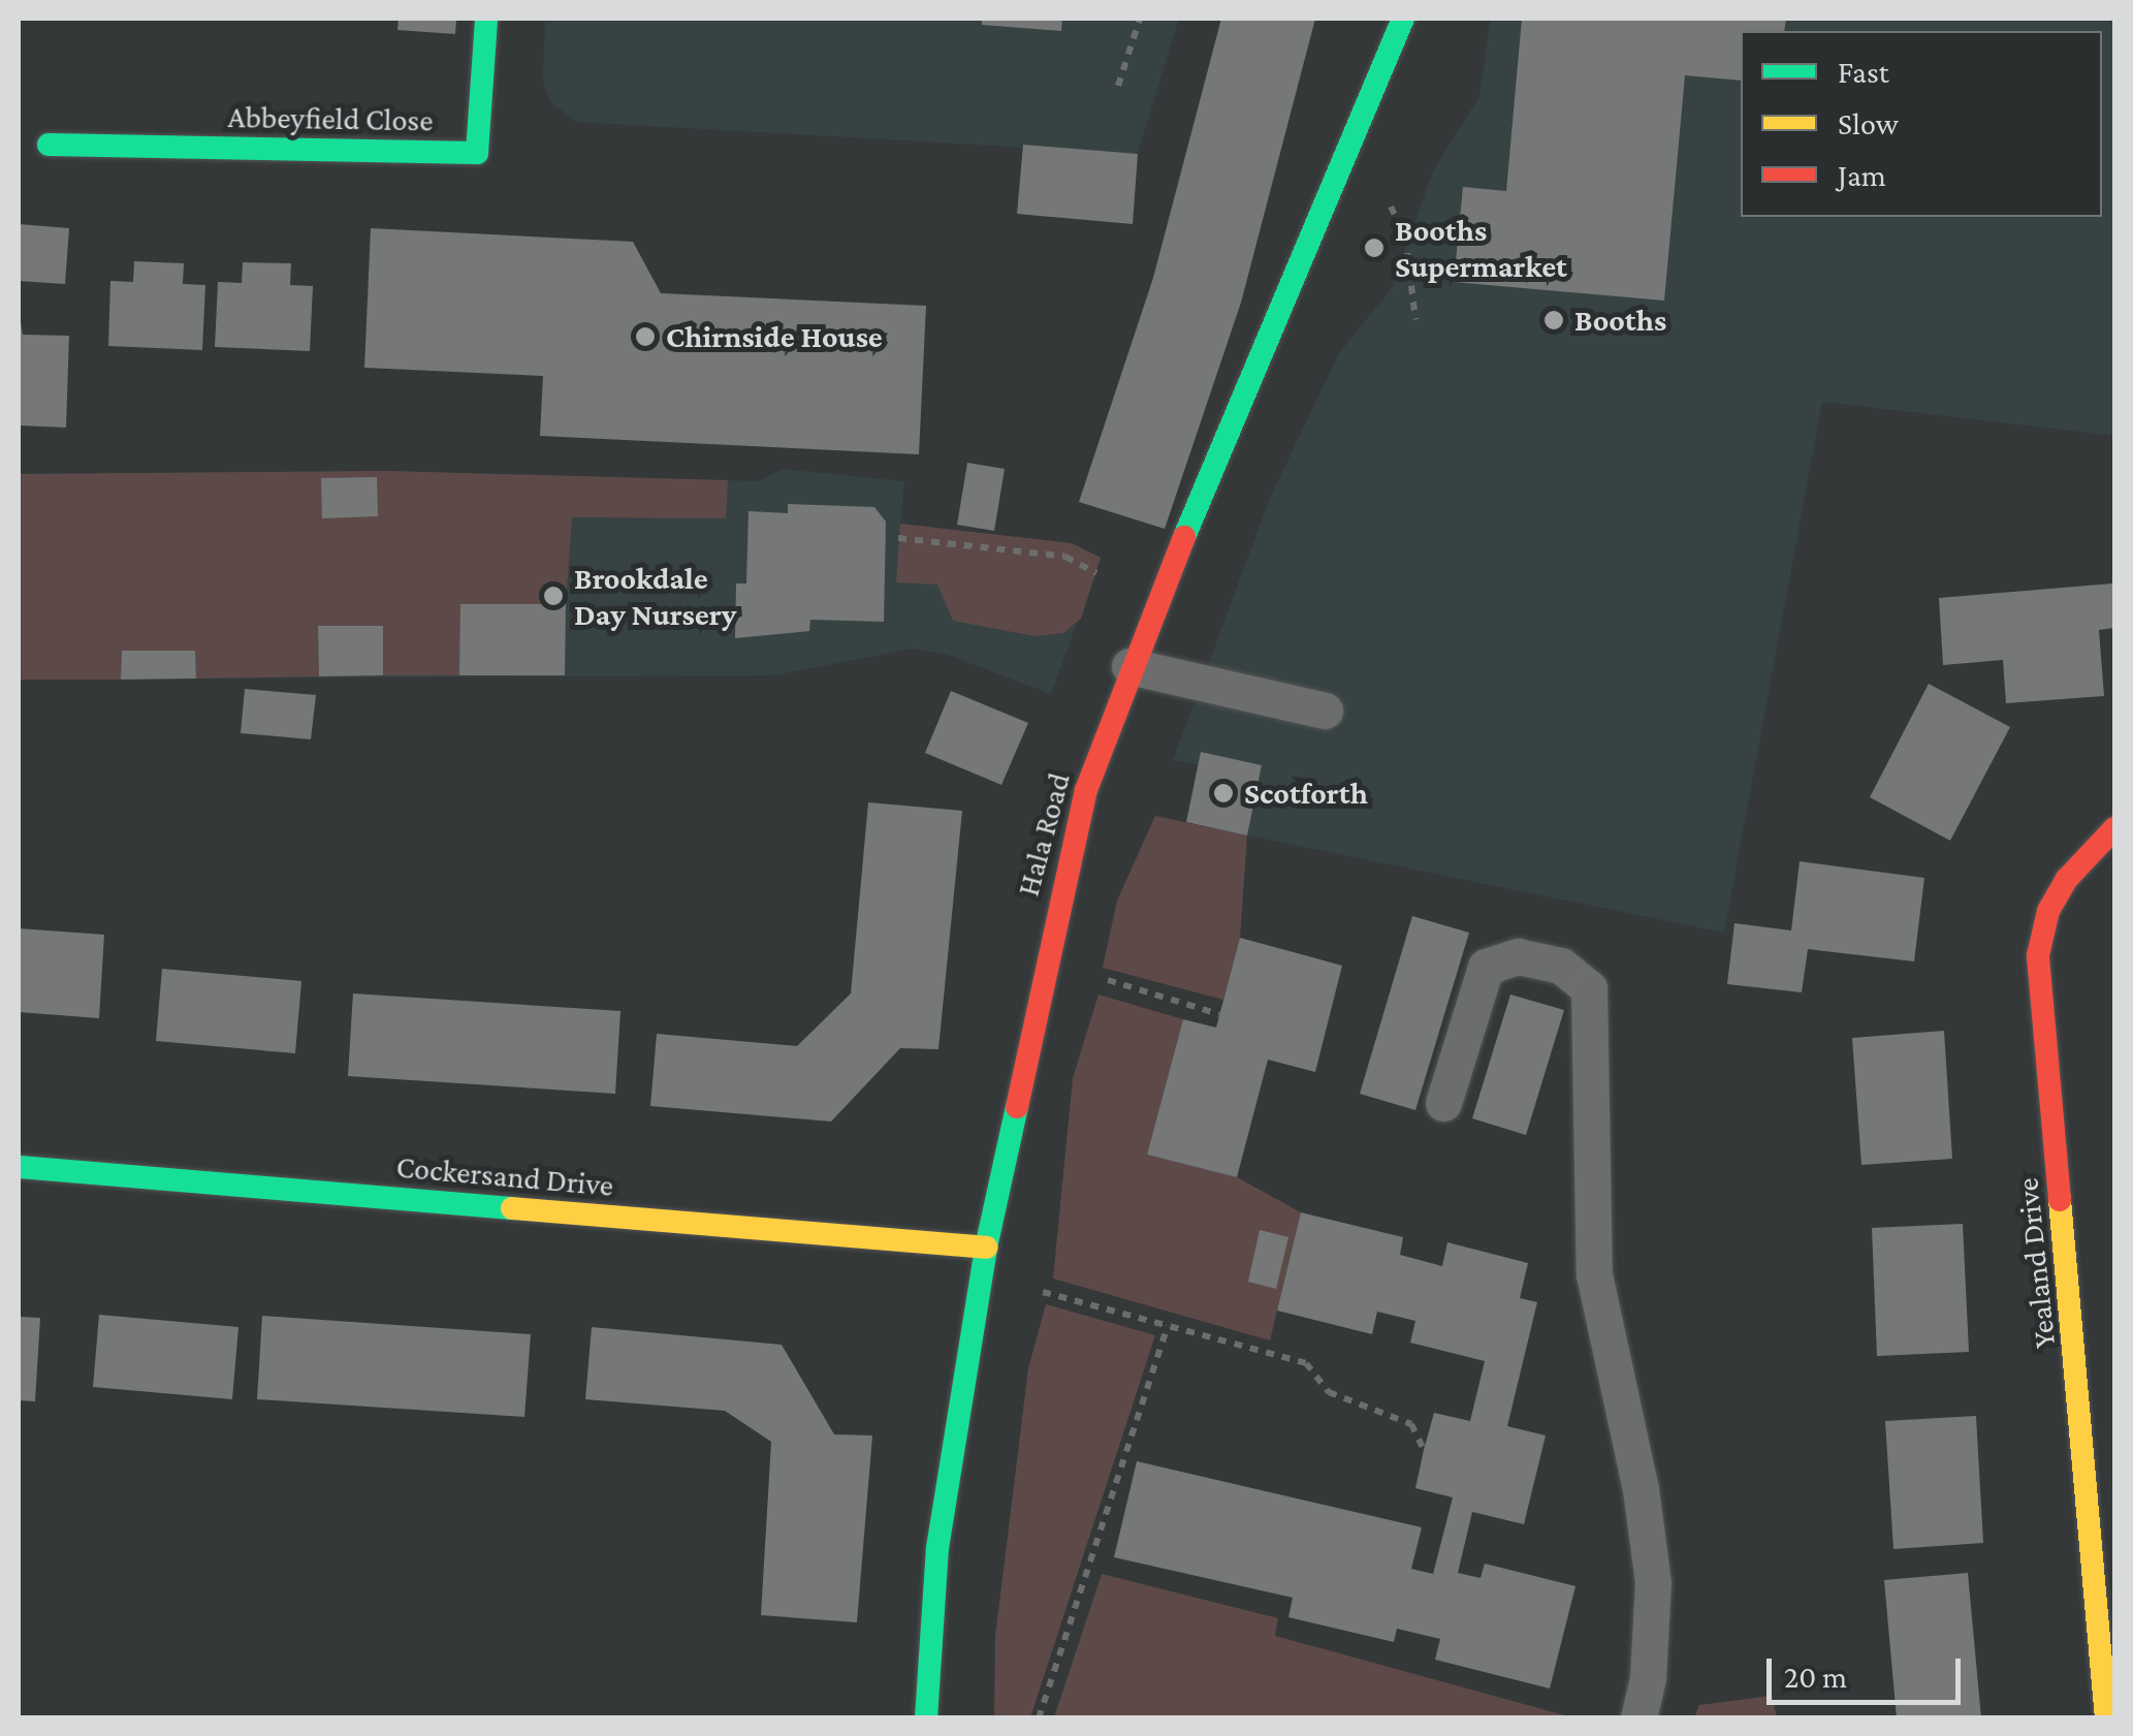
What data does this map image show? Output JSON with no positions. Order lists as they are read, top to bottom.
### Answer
{
  "streets": {
    "street": [
      "Abbeyfield Close",
      "Hala Road",
      "Cockersand Drive",
      "Yealand Drive"
    ]
  },
  "crossings": [
    ["Hala Road", "Cockersand Drive"]
  ],
  "places": [
    "Booths Supermarket",
    "Booths",
    "Chirnside House",
    "Brookdale Day Nursery",
    "Scotforth"
  ],
  "legend": ["Fast", "Slow", "Jam"],
  "scale_bar": "20 m"
}
